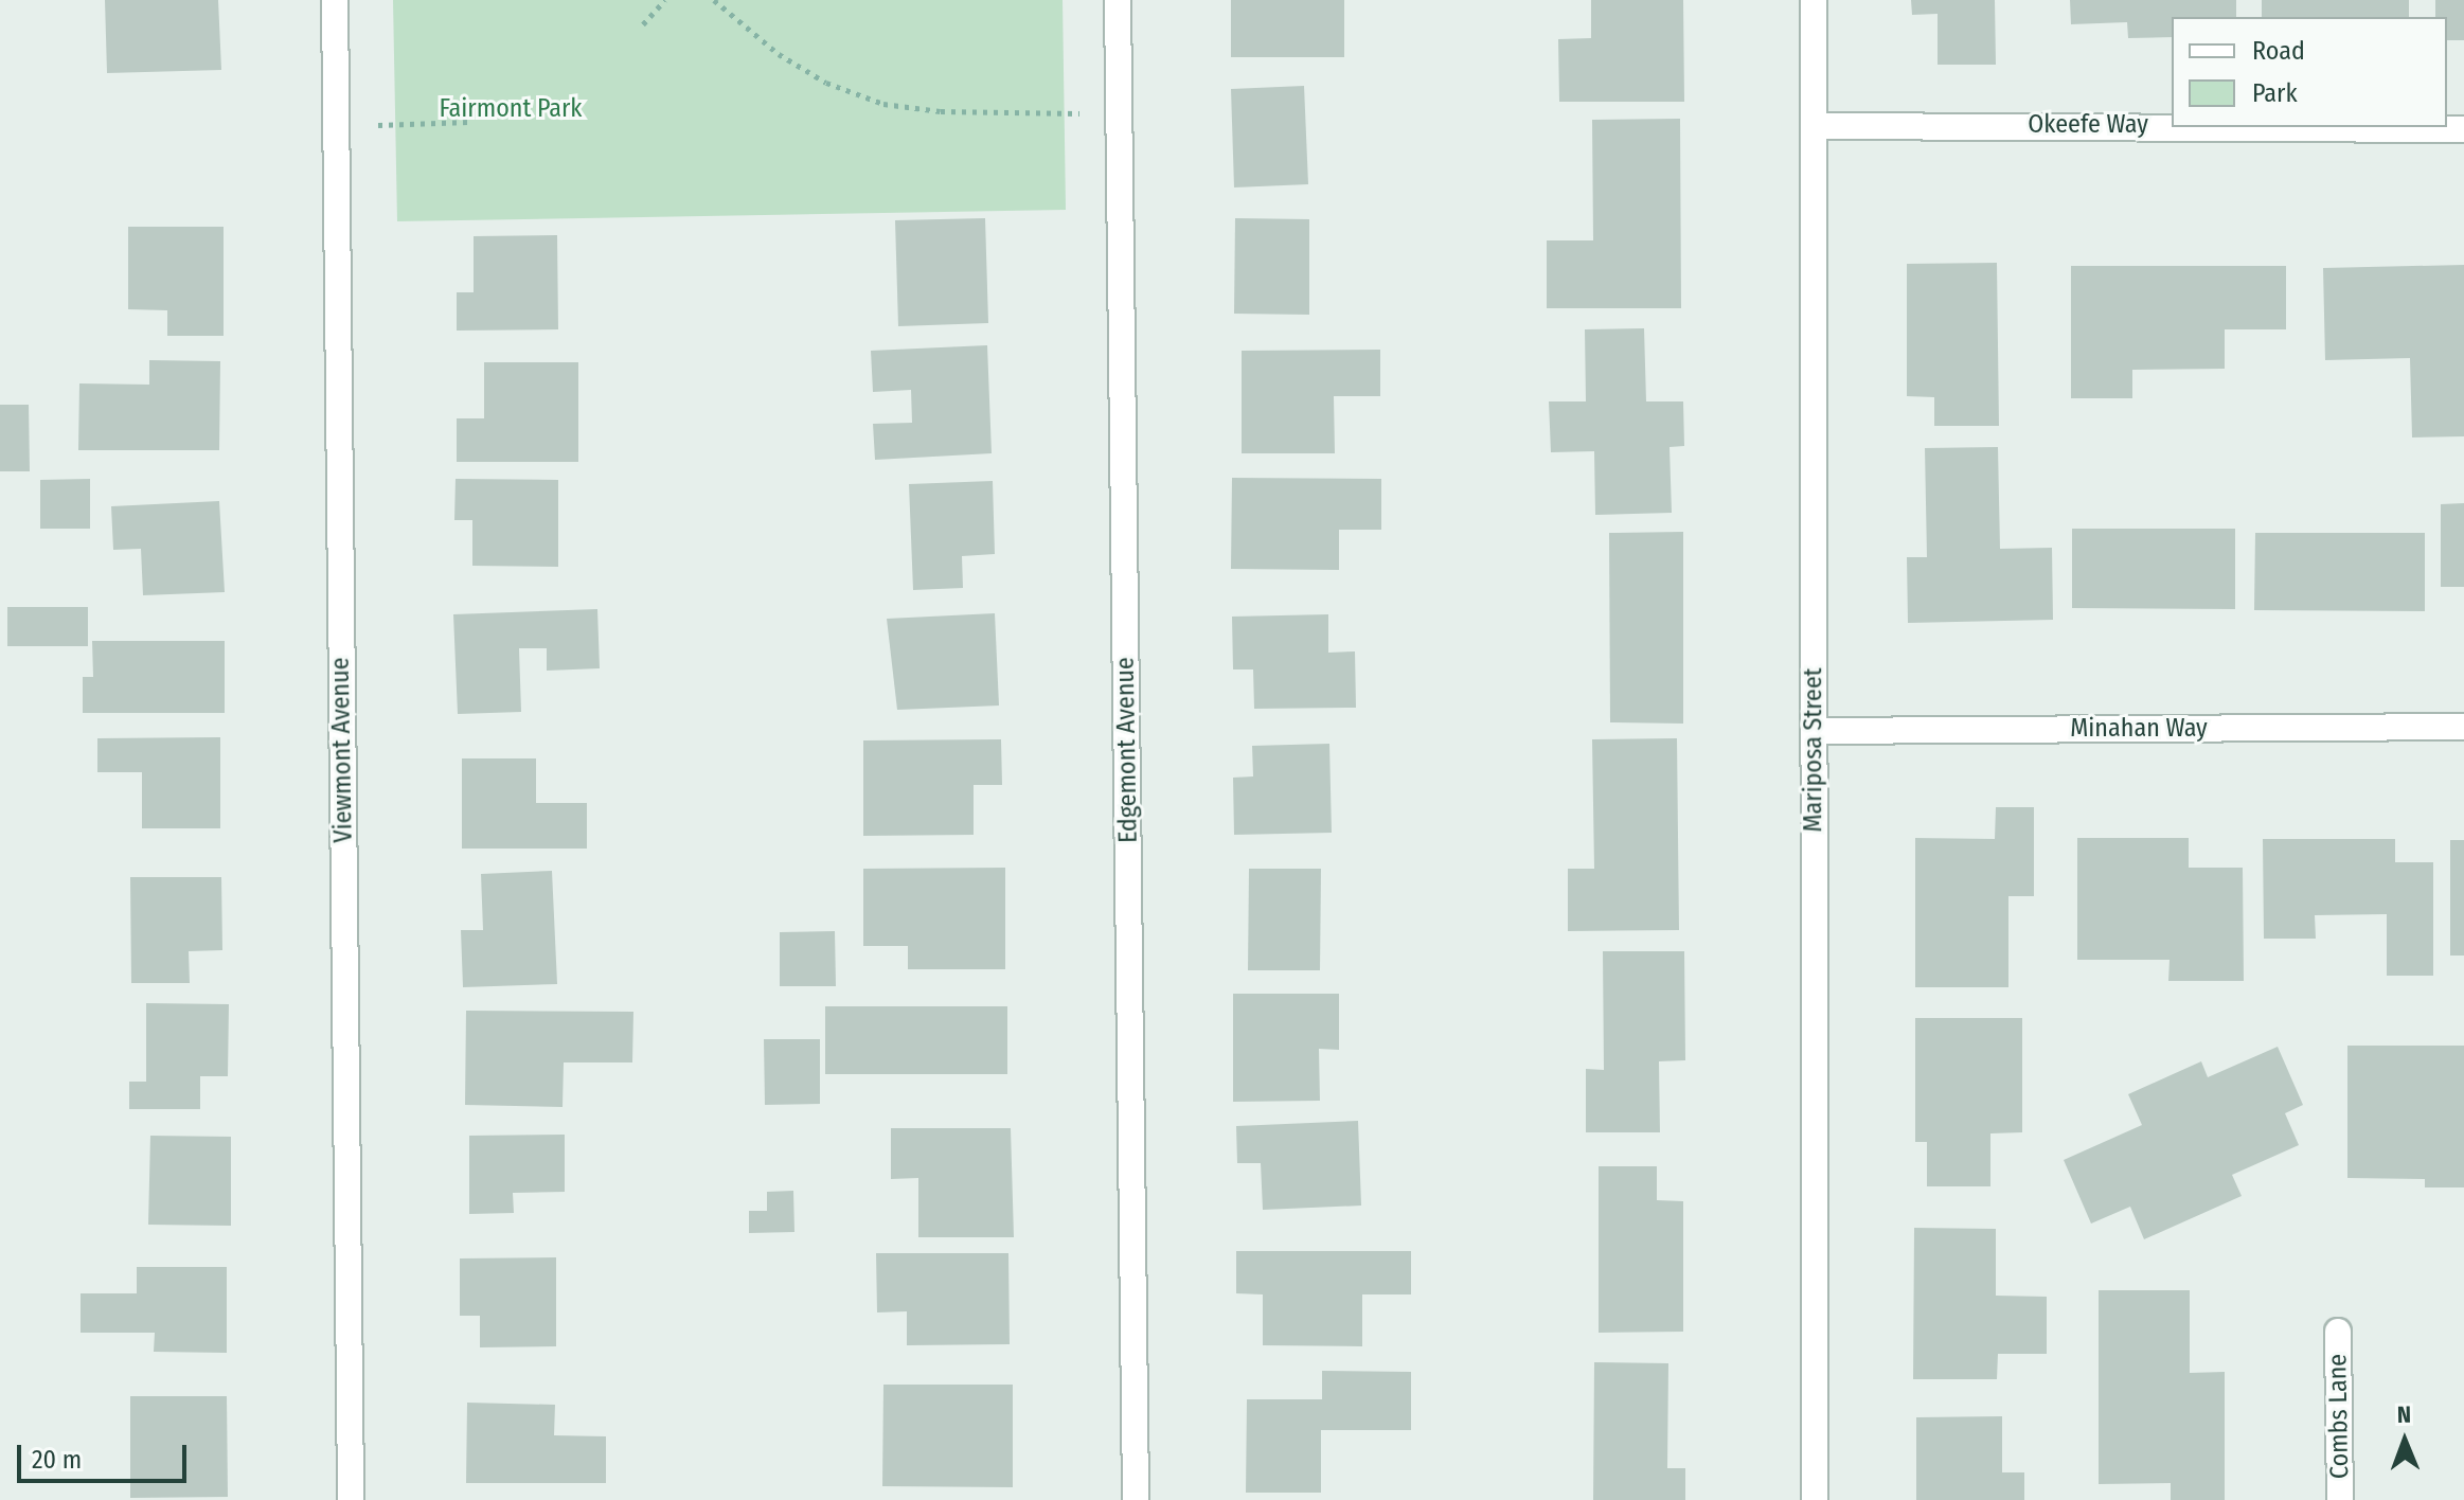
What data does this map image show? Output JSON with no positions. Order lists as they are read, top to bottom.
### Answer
{
  "streets": {
    "street": [
      "Okeefe Way",
      "Minahan Way",
      "Viewmont Avenue",
      "Edgemont Avenue",
      "Mariposa Street",
      "Combs Lane"
    ]
  },
  "crossings": [
    ["Okeefe Way", "Mariposa Street"],
    ["Minahan Way", "Mariposa Street"]
  ],
  "parks": ["Fairmont Park"],
  "legend": ["Road", "Park"],
  "scale_bar": "20 m",
  "north": "top"
}
